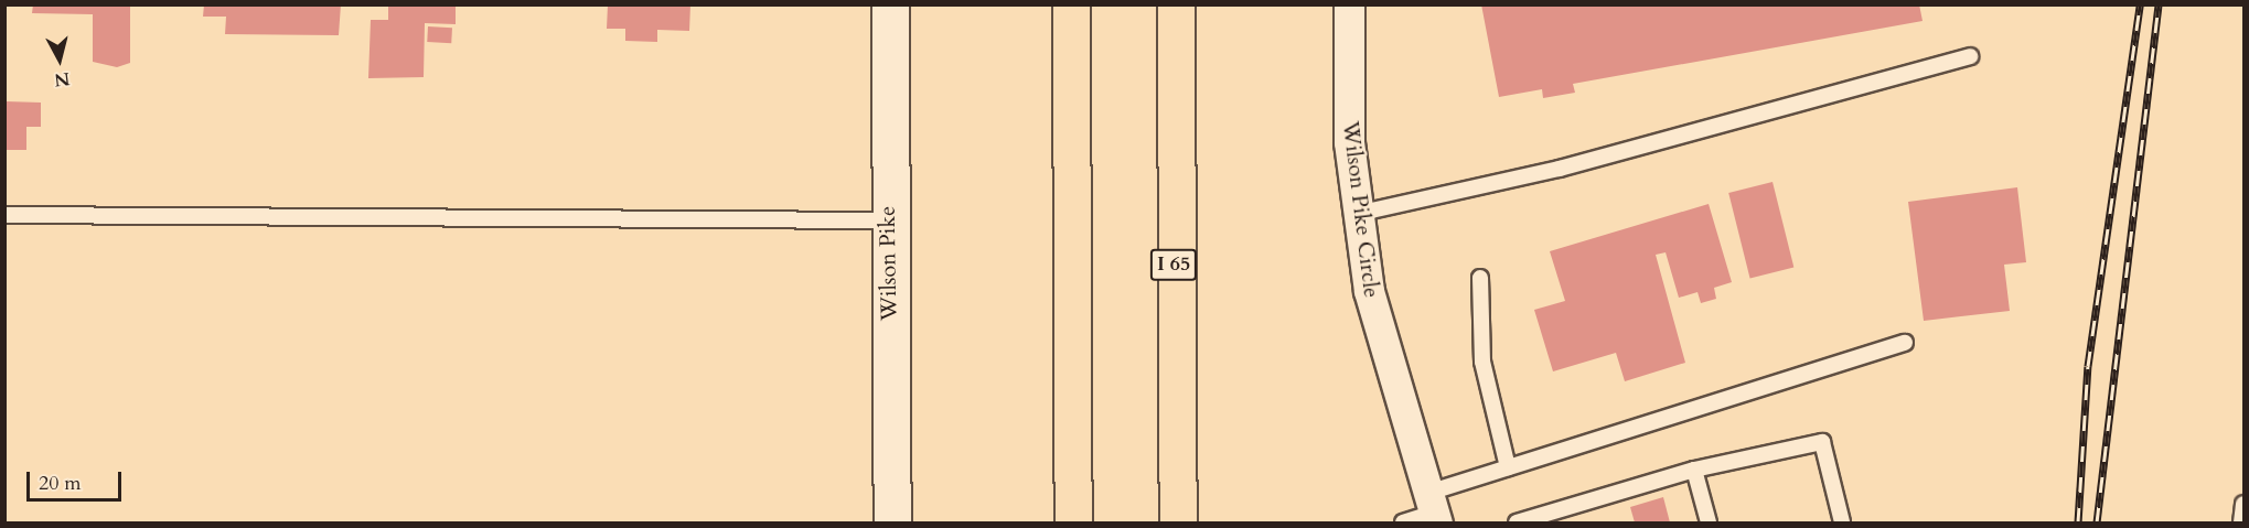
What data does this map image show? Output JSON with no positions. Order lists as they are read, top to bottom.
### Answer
{
  "streets": {
    "highway": ["I 65"],
    "main road": ["Wilson Pike"],
    "street": ["Wilson Pike Circle"]
  },
  "scale_bar": "20 m",
  "north": "bottom"
}
